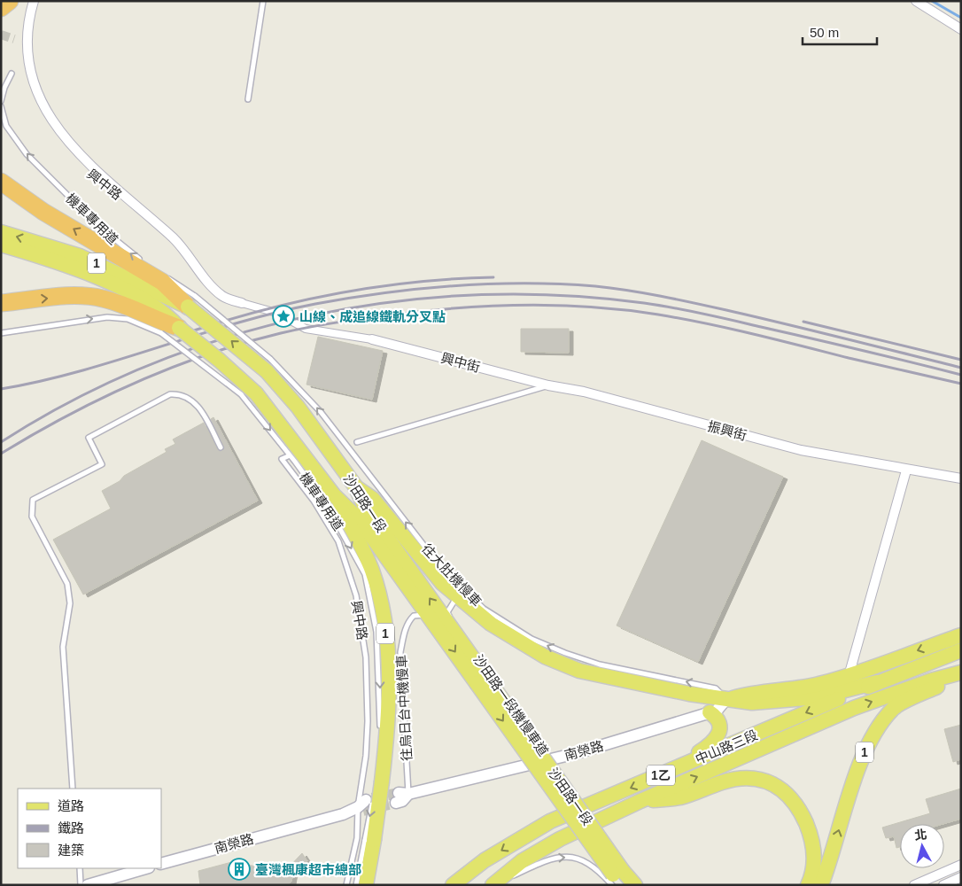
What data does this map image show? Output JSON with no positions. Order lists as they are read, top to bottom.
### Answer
{
  "streets": {
    "main road": [
      "1",
      "沙田路一段",
      "中山路三段",
      "1乙"
    ],
    "street": [
      "興中路",
      "興中街",
      "振興街",
      "南榮路"
    ],
    "lane": [
      "機車專用道",
      "往大肚機慢車",
      "沙田路一段機慢車道",
      "往烏日台中機慢車"
    ]
  },
  "crossings": [
    ["興中路", "機車專用道"],
    ["興中路", "南榮路"],
    ["機車專用道", "沙田路一段"],
    ["機車專用道", "南榮路"],
    ["1", "中山路三段"],
    ["興中街", "振興街"],
    ["沙田路一段", "往大肚機慢車"],
    ["沙田路一段", "沙田路一段機慢車道"],
    ["沙田路一段", "往烏日台中機慢車"],
    ["往大肚機慢車", "沙田路一段機慢車道"],
    ["往烏日台中機慢車", "南榮路"]
  ],
  "one_way": ["往大肚機慢車"],
  "places": {
    "place": ["山線、成追線鐵軌分叉點"],
    "building": ["臺灣楓康超市總部"]
  },
  "legend": ["道路", "鐵路", "建築"],
  "scale_bar": "50 m",
  "north": "top"
}
